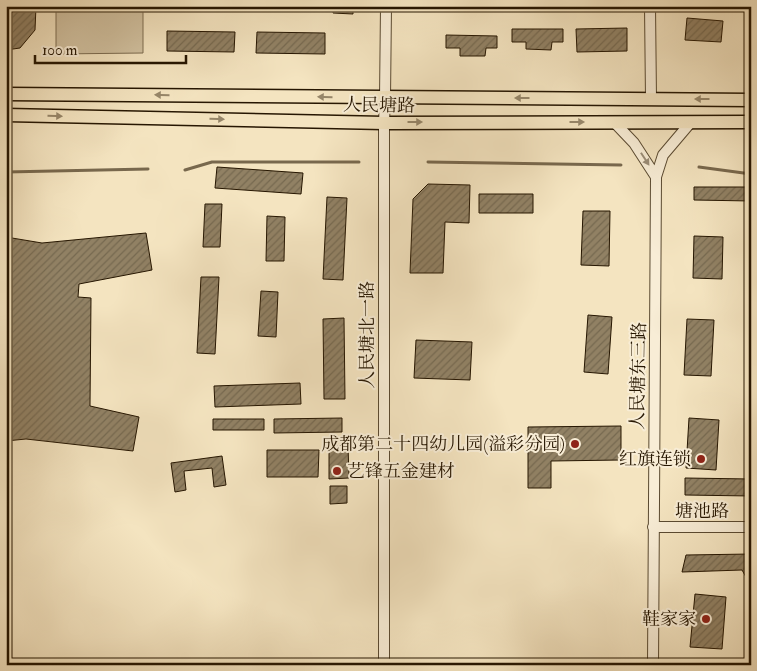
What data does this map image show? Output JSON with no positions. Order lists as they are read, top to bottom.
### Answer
{
  "streets": {
    "main road": ["人民塘路"],
    "street": ["人民塘北一路", "人民塘东三路", "塘池路"]
  },
  "crossings": [
    ["人民塘路", "人民塘北一路"],
    ["人民塘路", "人民塘东三路"],
    ["人民塘东三路", "塘池路"]
  ],
  "places": [
    "成都第二十四幼儿园(溢彩分园)",
    "红旗连锁",
    "艺锋五金建材",
    "鞋家家"
  ],
  "scale_bar": "100 m"
}
